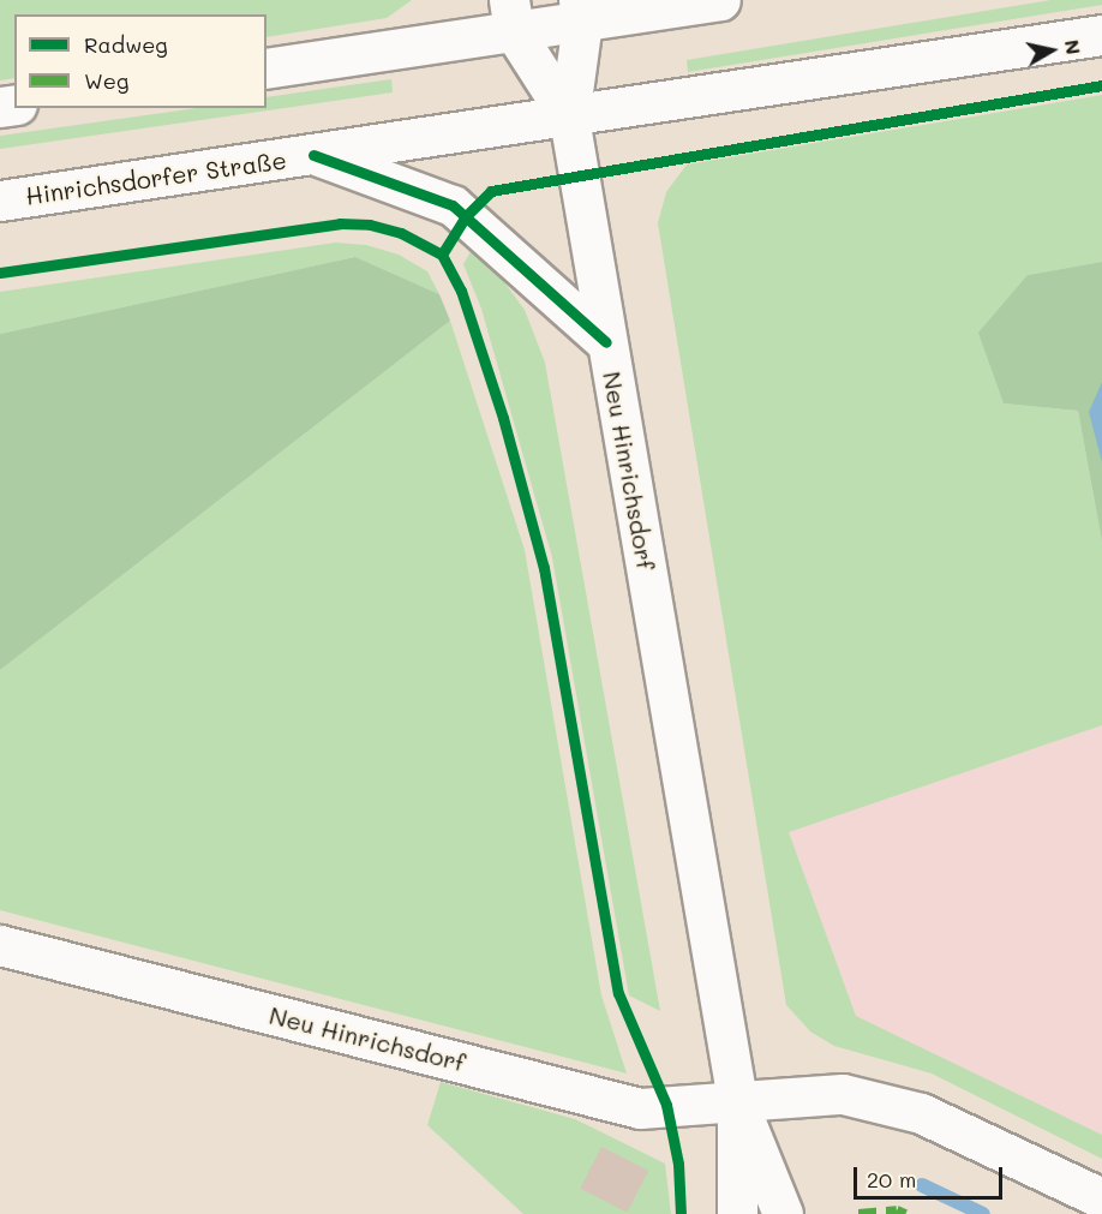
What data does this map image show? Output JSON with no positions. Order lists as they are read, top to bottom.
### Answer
{
  "streets": {
    "street": ["Hinrichsdorfer Straße", "Neu Hinrichsdorf"]
  },
  "crossings": [
    ["Hinrichsdorfer Straße", "Neu Hinrichsdorf"]
  ],
  "legend": ["Radweg", "Weg"],
  "scale_bar": "20 m",
  "north": "right"
}
